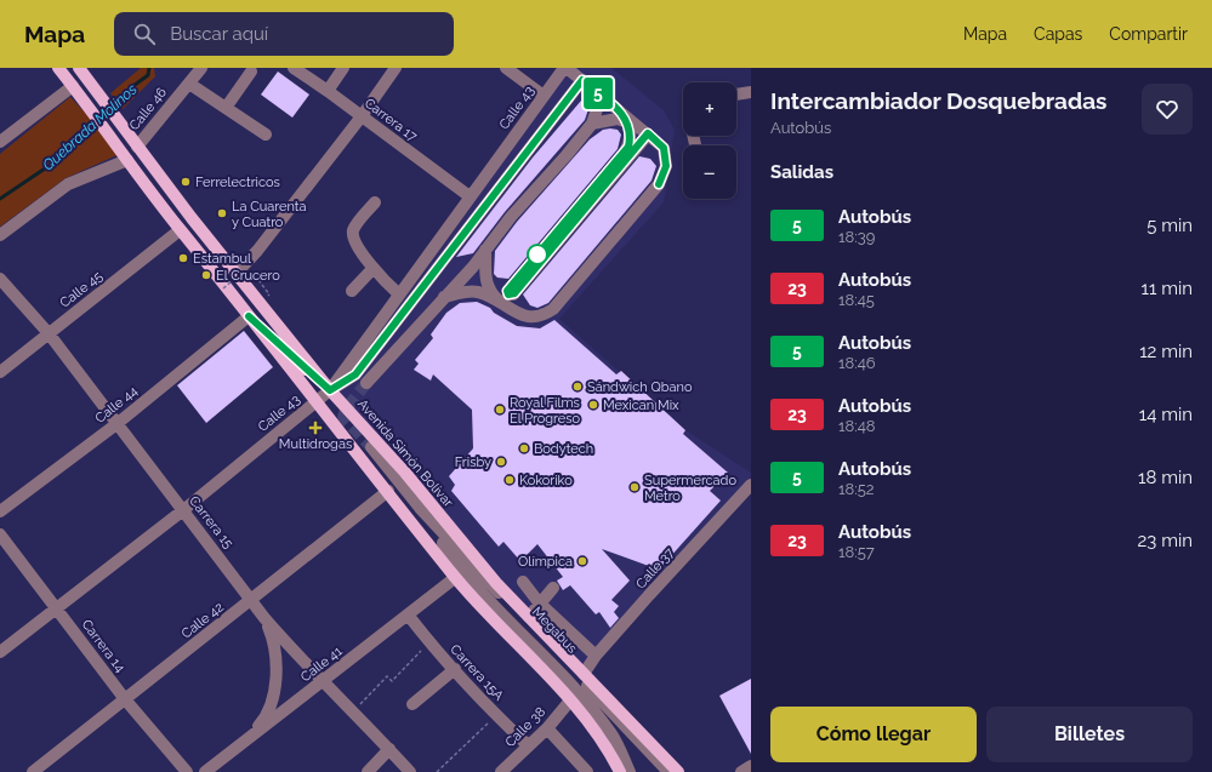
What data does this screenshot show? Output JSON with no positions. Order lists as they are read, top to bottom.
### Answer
{
  "streets": {
    "main road": ["Avenida Simón Bolívar"],
    "street": [
      "Calle 43",
      "Calle 46",
      "Carrera 17",
      "Calle 45",
      "Calle 44",
      "Carrera 15",
      "Calle 37",
      "Calle 42",
      "Megabus",
      "Carrera 14",
      "Calle 41",
      "Carrera 15A",
      "Calle 38"
    ]
  },
  "crossings": [
    ["Calle 43", "Carrera 17"],
    ["Calle 43", "Avenida Simón Bolívar"],
    ["Calle 43", "Carrera 15"],
    ["Calle 43", "Carrera 14"],
    ["Calle 46", "Avenida Simón Bolívar"],
    ["Calle 45", "Carrera 15"],
    ["Calle 44", "Carrera 15"],
    ["Avenida Simón Bolívar", "Calle 37"],
    ["Carrera 15", "Calle 42"],
    ["Carrera 15", "Calle 41"],
    ["Calle 42", "Carrera 14"],
    ["Calle 41", "Carrera 15A"],
    ["Carrera 15A", "Calle 38"]
  ],
  "water": ["Quebrada Molinos"],
  "places": {
    "other": [
      "Ferrelectricos",
      "La Cuarenta y Cuatro",
      "Estambul",
      "El Crucero",
      "Sándwich Qbano",
      "Mexican Mix",
      "Royal Films El Progreso",
      "Bodytech",
      "Frisby",
      "Kokoriko",
      "Supermercado Metro",
      "Olímpica"
    ],
    "health": ["Multidrogas"]
  },
  "lines": ["bus line 5"],
  "page": {
    "header": "Mapa",
    "search": "Buscar aquí",
    "nav": ["Mapa", "Capas", "Compartir"],
    "on_map": "5",
    "heading": [
      ["Intercambiador Dosquebradas", "Autobús"],
      "Salidas"
    ],
    "map_buttons": ["+", "−"],
    "list": [
      {
        "mark": "5",
        "name": "Autobús",
        "note": "18:39",
        "value": "5 min"
      },
      {
        "mark": "23",
        "name": "Autobús",
        "note": "18:45",
        "value": "11 min"
      },
      {
        "mark": "5",
        "name": "Autobús",
        "note": "18:46",
        "value": "12 min"
      },
      {
        "mark": "23",
        "name": "Autobús",
        "note": "18:48",
        "value": "14 min"
      },
      {
        "mark": "5",
        "name": "Autobús",
        "note": "18:52",
        "value": "18 min"
      },
      {
        "mark": "23",
        "name": "Autobús",
        "note": "18:57",
        "value": "23 min"
      }
    ],
    "buttons": ["Cómo llegar", "Billetes"]
  }
}
